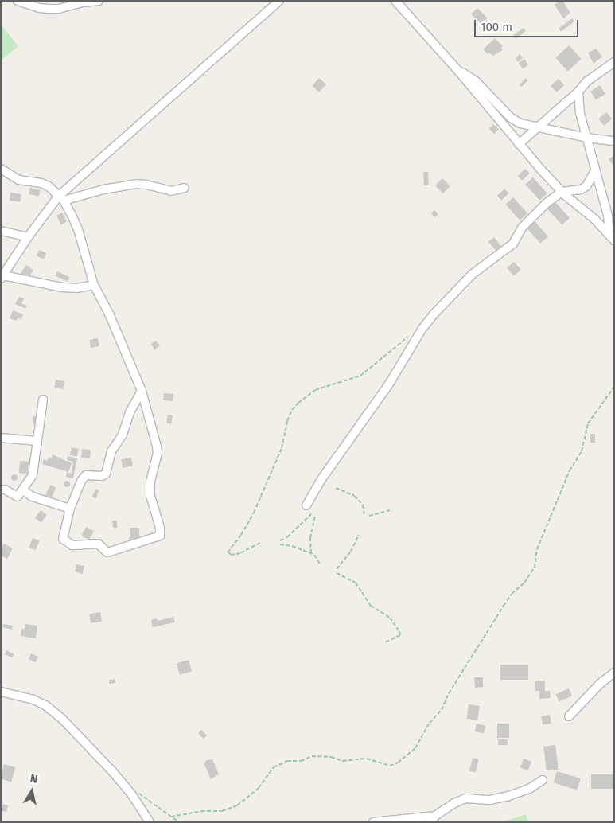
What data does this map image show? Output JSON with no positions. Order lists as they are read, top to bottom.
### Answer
{
  "scale_bar": "100 m",
  "north": "top"
}
